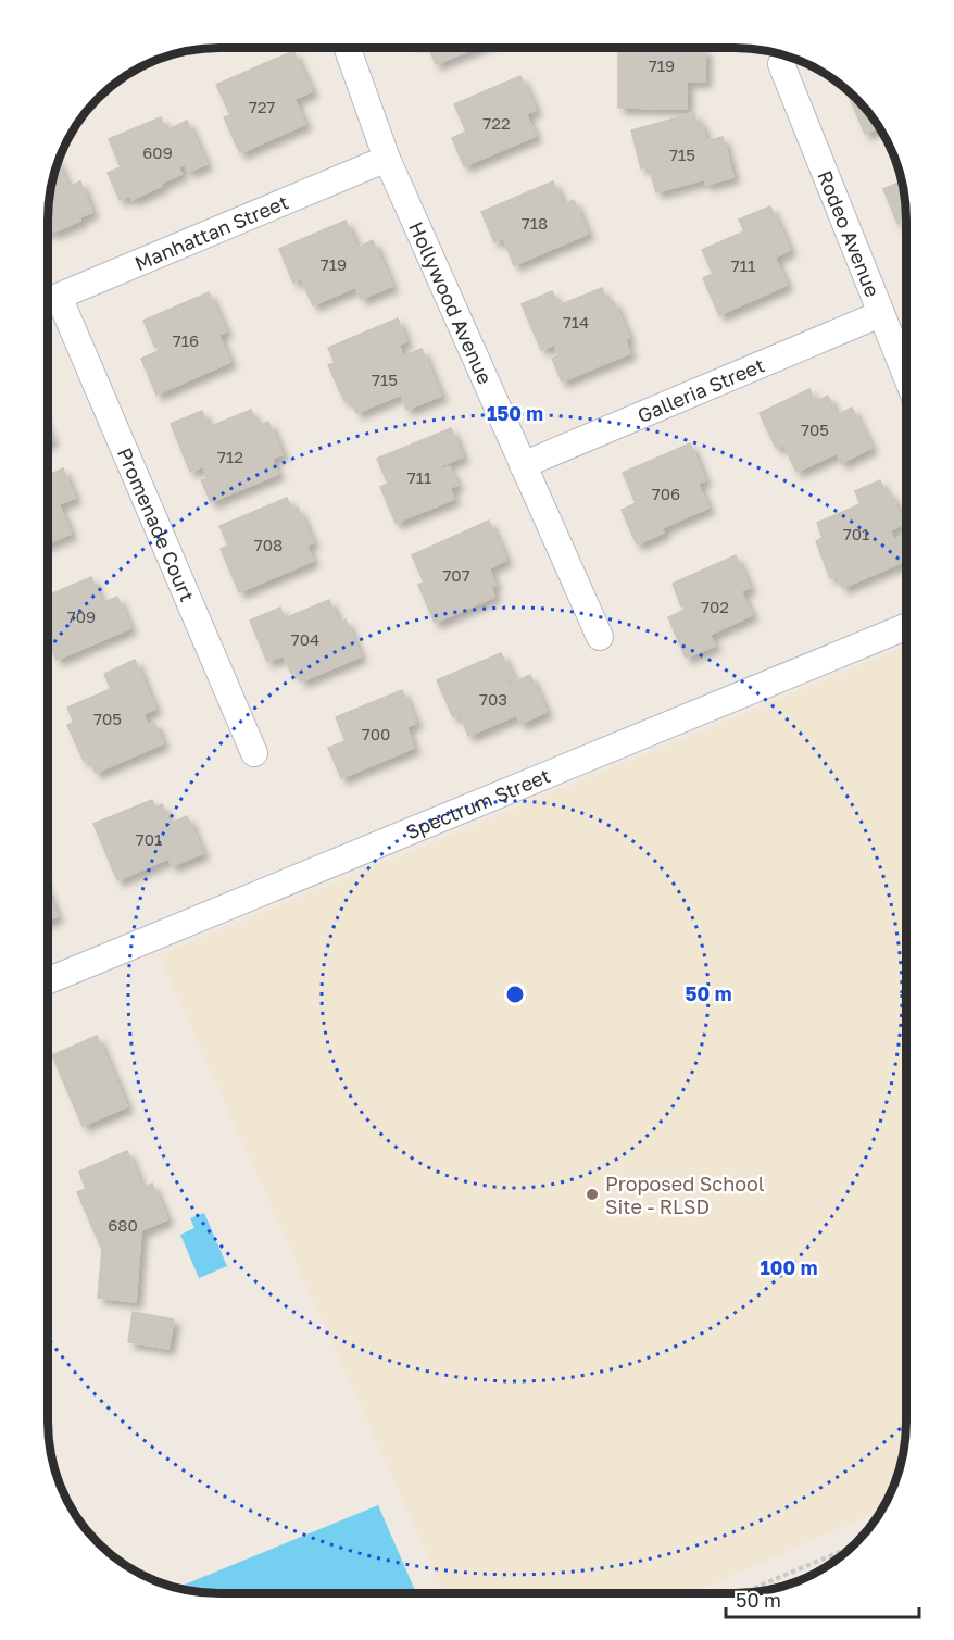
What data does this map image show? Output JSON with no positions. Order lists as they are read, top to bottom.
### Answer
{
  "streets": {
    "street": [
      "Manhattan Street",
      "Rodeo Avenue",
      "Hollywood Avenue",
      "Galleria Street",
      "Promenade Court",
      "Spectrum Street"
    ]
  },
  "crossings": [
    ["Manhattan Street", "Hollywood Avenue"],
    ["Manhattan Street", "Promenade Court"],
    ["Rodeo Avenue", "Galleria Street"],
    ["Hollywood Avenue", "Galleria Street"]
  ],
  "places": ["Proposed School Site - RLSD"],
  "house_numbers": [
    "719",
    "727",
    "722",
    "609",
    "715",
    "718",
    "719",
    "711",
    "714",
    "716",
    "715",
    "705",
    "712",
    "711",
    "706",
    "701",
    "708",
    "707",
    "702",
    "709",
    "704",
    "703",
    "705",
    "700",
    "701",
    "680"
  ],
  "scale_bar": "50 m",
  "rings": ["150 m", "50 m", "100 m"]
}
